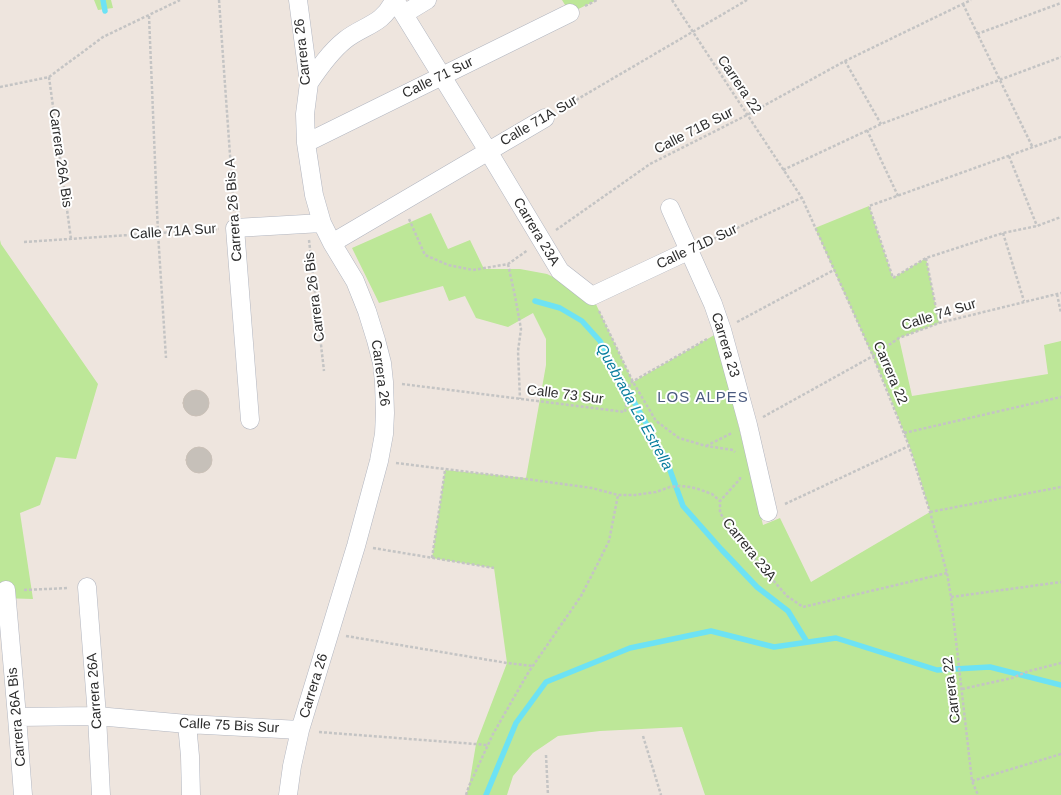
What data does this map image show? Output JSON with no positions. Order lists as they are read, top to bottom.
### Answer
{
  "streets": {
    "street": [
      "Carrera 26",
      "Calle 71 Sur",
      "Calle 71A Sur",
      "Carrera 26A Bis",
      "Carrera 26 Bis A",
      "Carrera 23A",
      "Calle 71D Sur",
      "Carrera 23",
      "Carrera 26A",
      "Calle 75 Bis Sur"
    ],
    "path": [
      "Carrera 22",
      "Calle 71B Sur",
      "Carrera 26 Bis",
      "Calle 74 Sur",
      "Calle 73 Sur"
    ]
  },
  "crossings": [
    ["Carrera 26", "Calle 71 Sur"],
    ["Carrera 26", "Calle 71A Sur"],
    ["Carrera 26", "Carrera 26 Bis"],
    ["Carrera 26", "Calle 73 Sur"],
    ["Carrera 26", "Calle 75 Bis Sur"],
    ["Calle 71 Sur", "Carrera 23A"],
    ["Carrera 22", "Calle 71A Sur"],
    ["Carrera 22", "Calle 71B Sur"],
    ["Carrera 22", "Carrera 23A"],
    ["Carrera 22", "Calle 71D Sur"],
    ["Carrera 22", "Calle 74 Sur"],
    ["Calle 71A Sur", "Carrera 26A Bis"],
    ["Calle 71A Sur", "Carrera 26 Bis A"],
    ["Calle 71A Sur", "Carrera 23A"],
    ["Calle 71A Sur", "Carrera 26 Bis"],
    ["Calle 71B Sur", "Carrera 23A"],
    ["Carrera 26A Bis", "Calle 75 Bis Sur"],
    ["Carrera 23A", "Calle 71D Sur"],
    ["Calle 71D Sur", "Carrera 23"],
    ["Calle 74 Sur", "Carrera 23"],
    ["Carrera 26A", "Calle 75 Bis Sur"]
  ],
  "districts": ["LOS ALPES"],
  "water": ["Quebrada La Estrella"]
}
